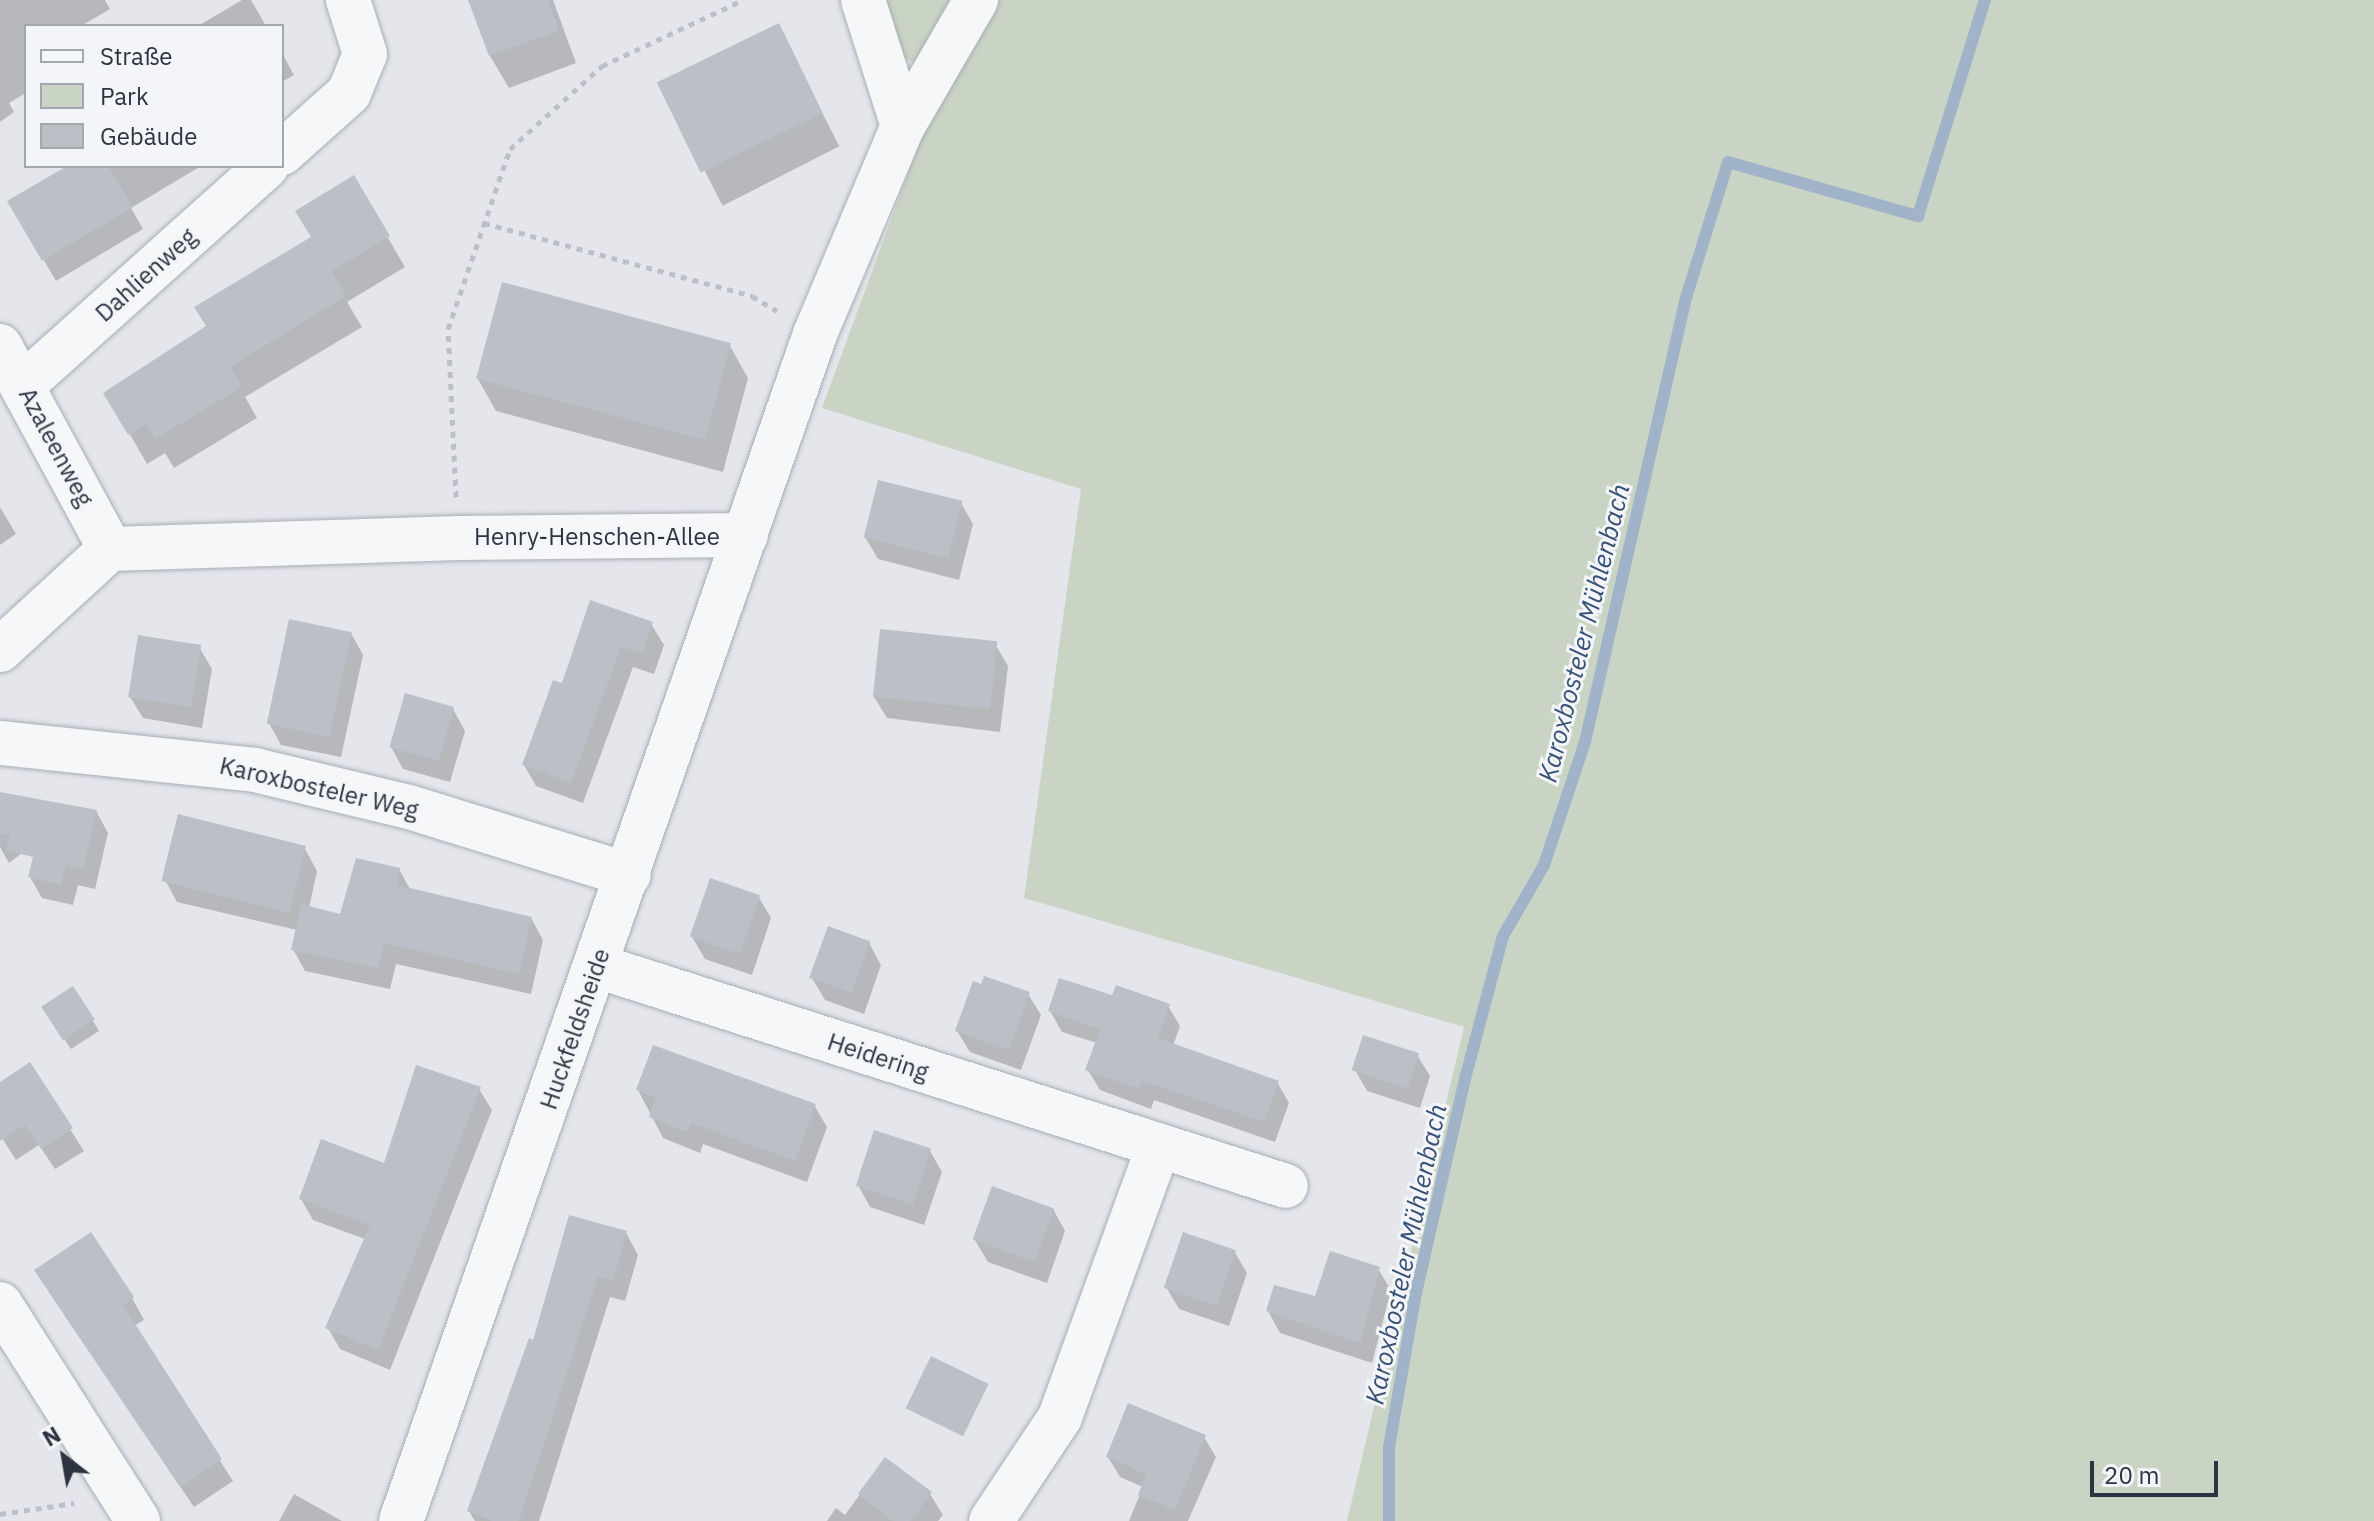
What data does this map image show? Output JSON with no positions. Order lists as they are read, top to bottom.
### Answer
{
  "streets": {
    "street": [
      "Dahlienweg",
      "Azaleenweg",
      "Henry-Henschen-Allee",
      "Karoxbosteler Weg",
      "Huckfeldsheide",
      "Heidering"
    ]
  },
  "crossings": [
    ["Dahlienweg", "Azaleenweg"],
    ["Azaleenweg", "Henry-Henschen-Allee"],
    ["Henry-Henschen-Allee", "Huckfeldsheide"],
    ["Karoxbosteler Weg", "Huckfeldsheide"],
    ["Huckfeldsheide", "Heidering"]
  ],
  "water": ["Karoxbosteler Mühlenbach"],
  "legend": ["Straße", "Park", "Gebäude"],
  "scale_bar": "20 m",
  "north": "top left"
}
